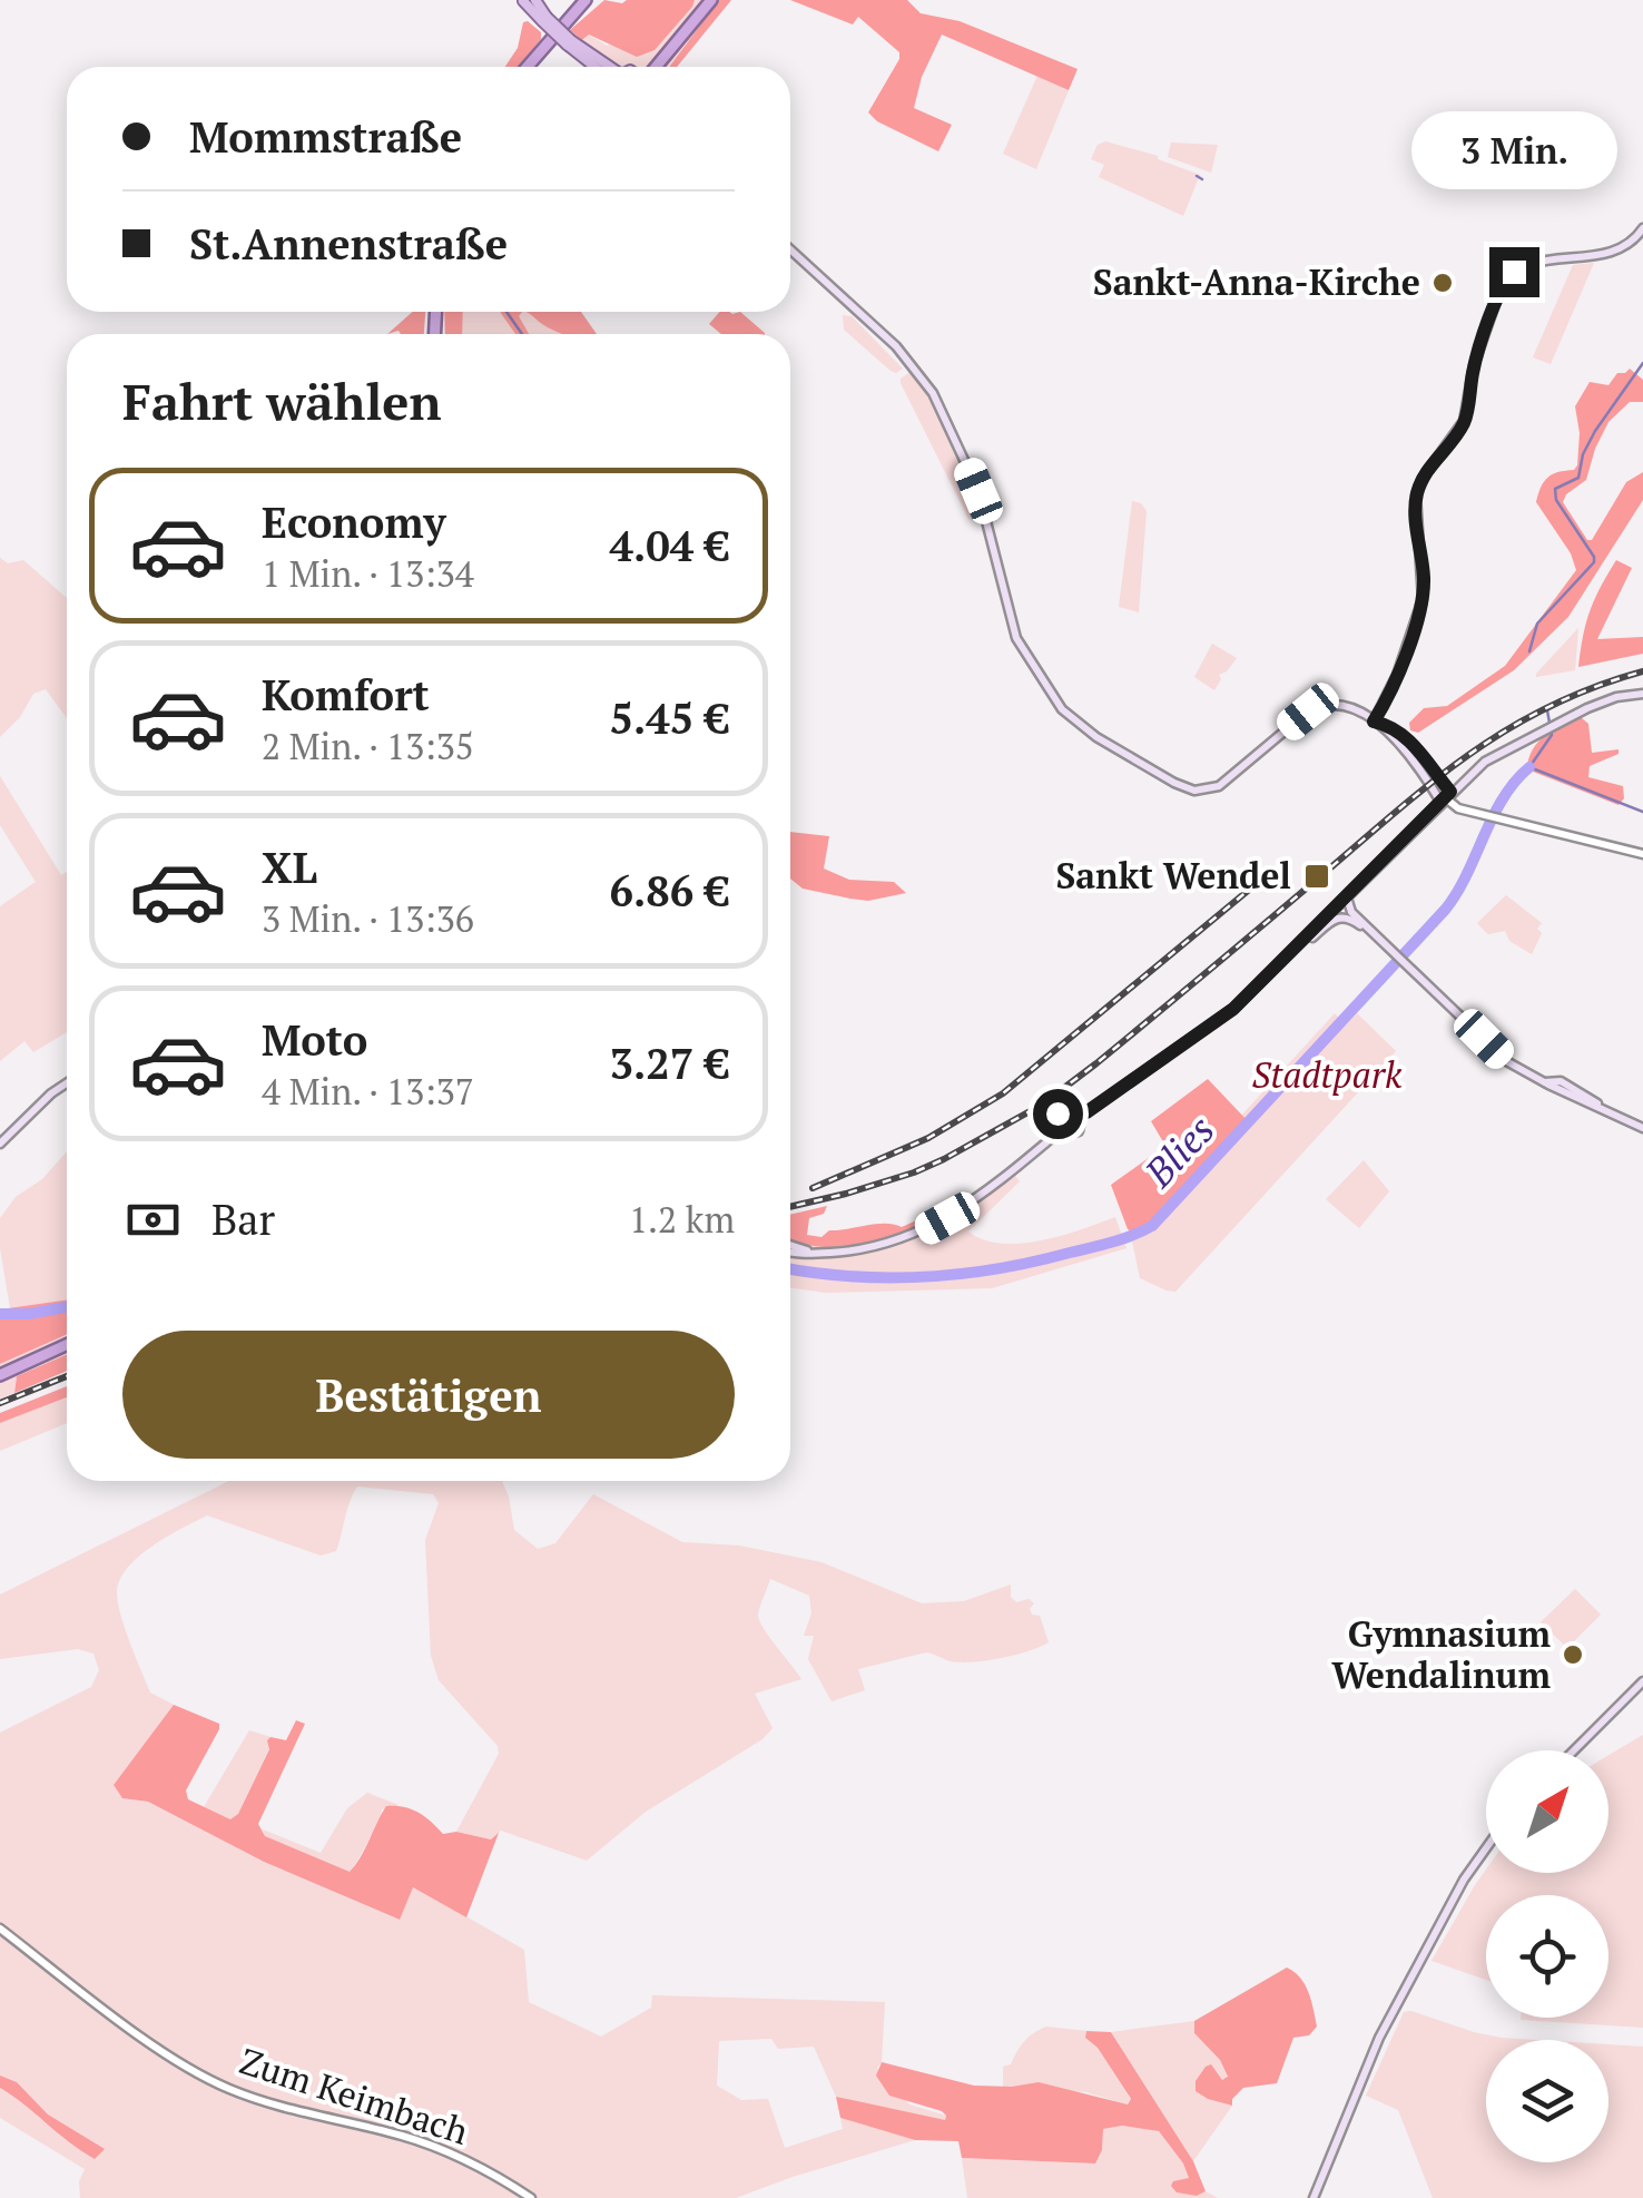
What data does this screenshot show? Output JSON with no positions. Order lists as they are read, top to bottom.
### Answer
{
  "streets": {
    "street": ["Zum Keimbach"]
  },
  "water": ["Blies"],
  "parks": ["Stadtpark"],
  "places": {
    "other": ["Sankt-Anna-Kirche", "Gymnasium Wendalinum"],
    "transit": ["Sankt Wendel"]
  },
  "north": "top right",
  "page": {
    "banner": ["Mommstraße", "St.Annenstraße"],
    "bubble": "3 Min.",
    "heading": "Fahrt wählen",
    "list": [
      {
        "name": "Economy",
        "note": "1 Min. · 13:34",
        "value": "4.04 €"
      },
      {
        "name": "Komfort",
        "note": "2 Min. · 13:35",
        "value": "5.45 €"
      },
      {
        "name": "XL",
        "note": "3 Min. · 13:36",
        "value": "6.86 €"
      },
      {
        "name": "Moto",
        "note": "4 Min. · 13:37",
        "value": "3.27 €"
      }
    ],
    "pay": ["Bar", "1.2 km"],
    "buttons": "Bestätigen"
  }
}
